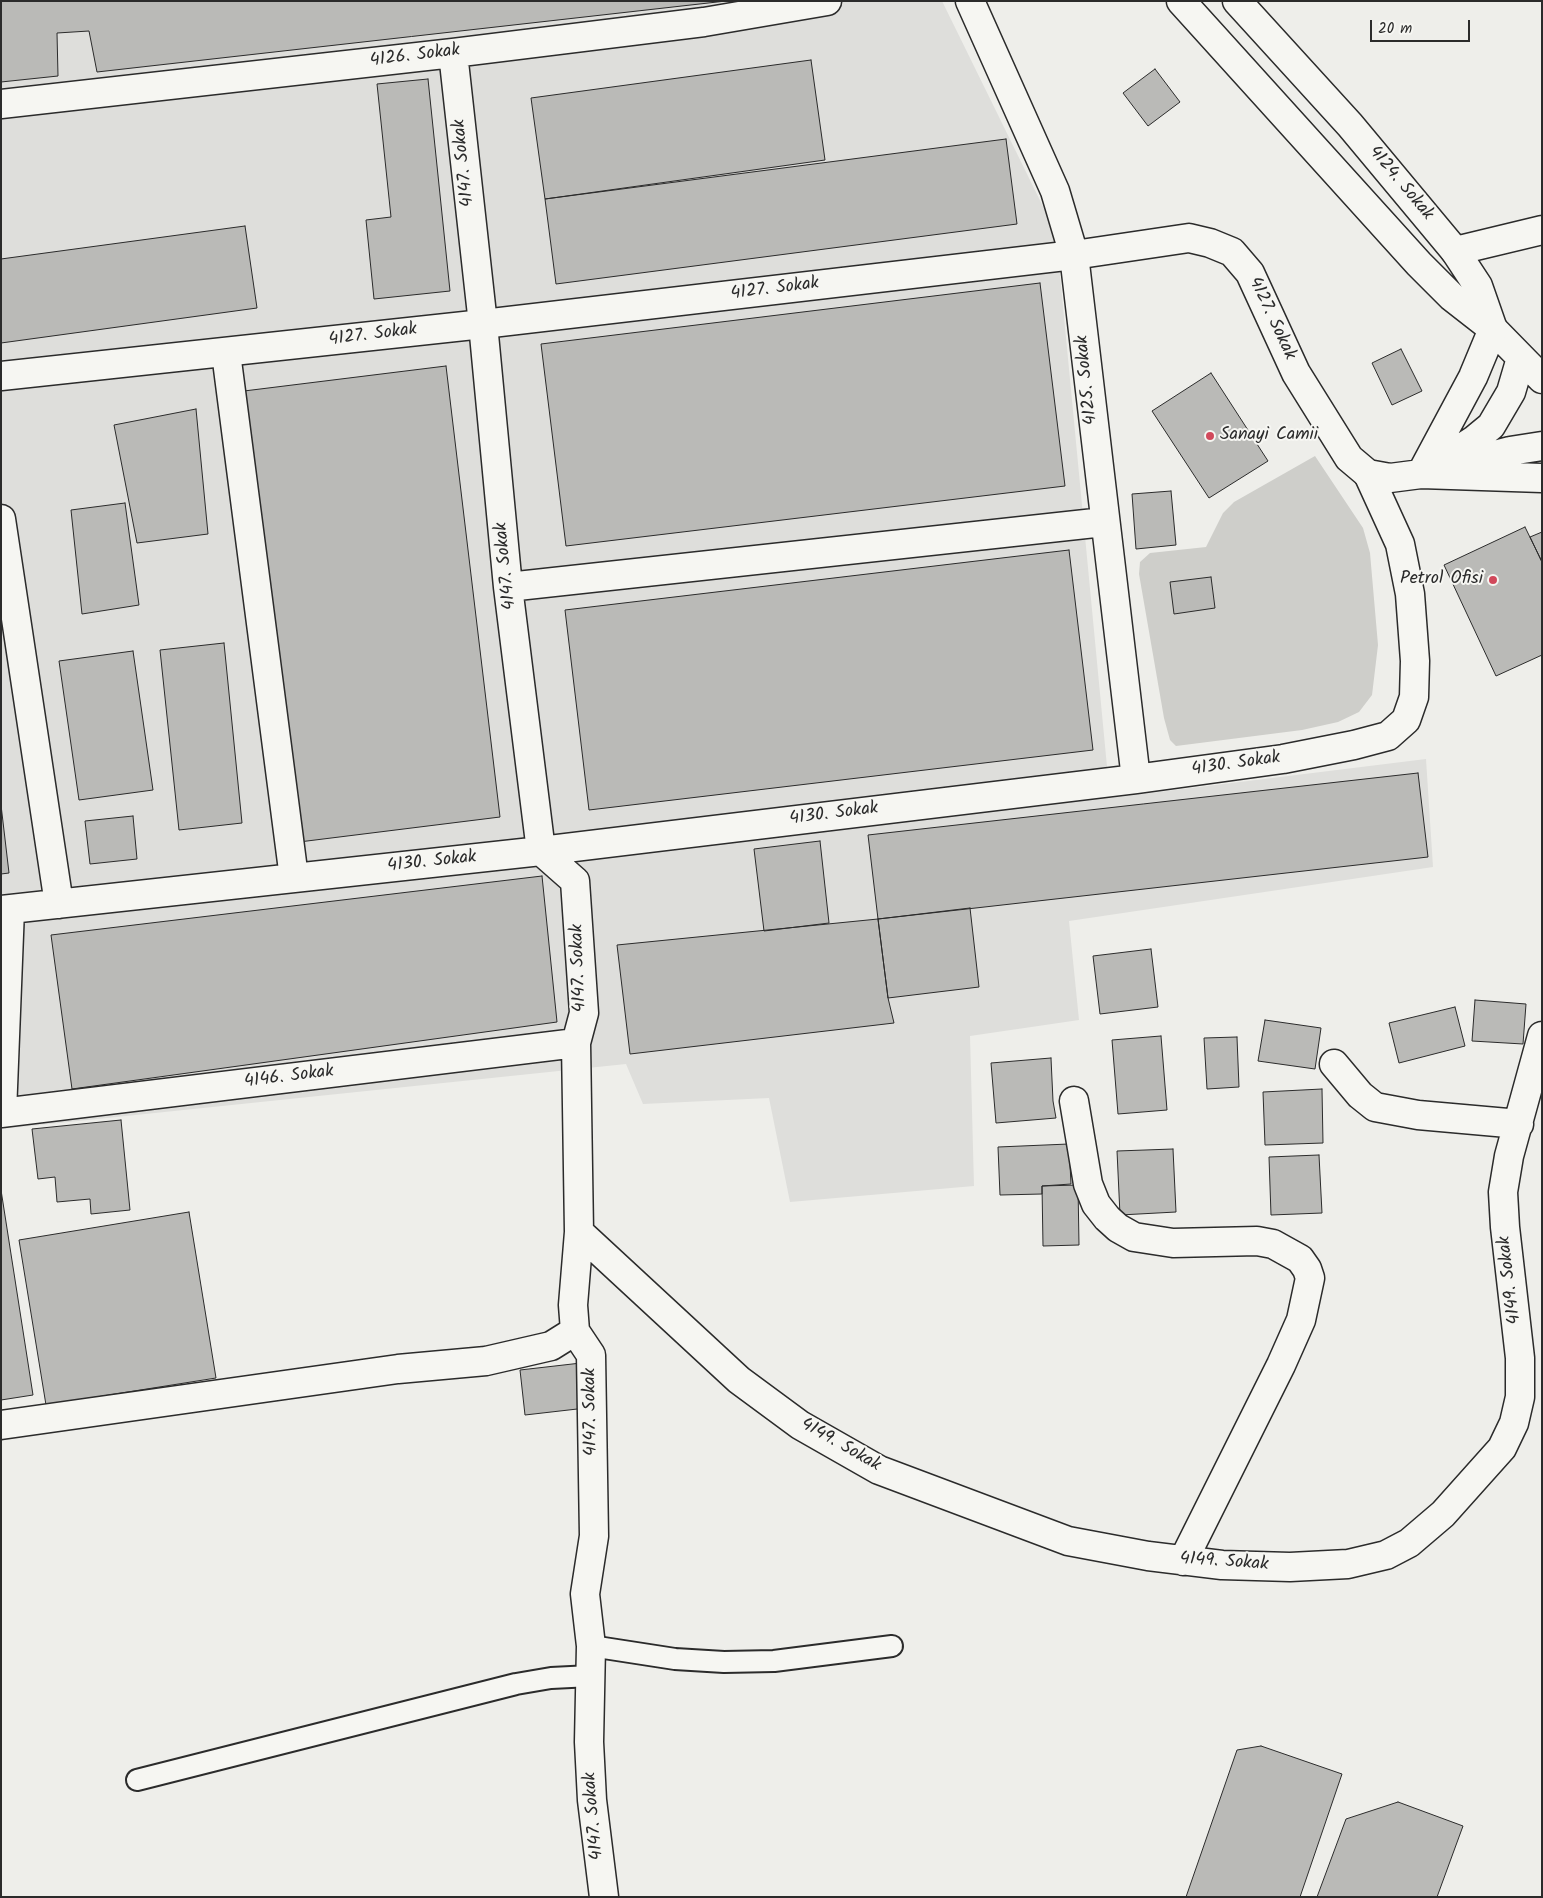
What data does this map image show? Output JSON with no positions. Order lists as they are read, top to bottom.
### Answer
{
  "streets": {
    "street": [
      "4126. Sokak",
      "4147. Sokak",
      "4124. Sokak",
      "4127. Sokak",
      "4125. Sokak",
      "4130. Sokak",
      "4146. Sokak",
      "4149. Sokak"
    ]
  },
  "crossings": [
    ["4126. Sokak", "4147. Sokak"],
    ["4147. Sokak", "4127. Sokak"],
    ["4147. Sokak", "4130. Sokak"],
    ["4147. Sokak", "4146. Sokak"],
    ["4147. Sokak", "4149. Sokak"],
    ["4127. Sokak", "4125. Sokak"],
    ["4127. Sokak", "4130. Sokak"],
    ["4125. Sokak", "4130. Sokak"]
  ],
  "places": ["Sanayi Camii", "Petrol Ofisi"],
  "scale_bar": "20 m"
}
